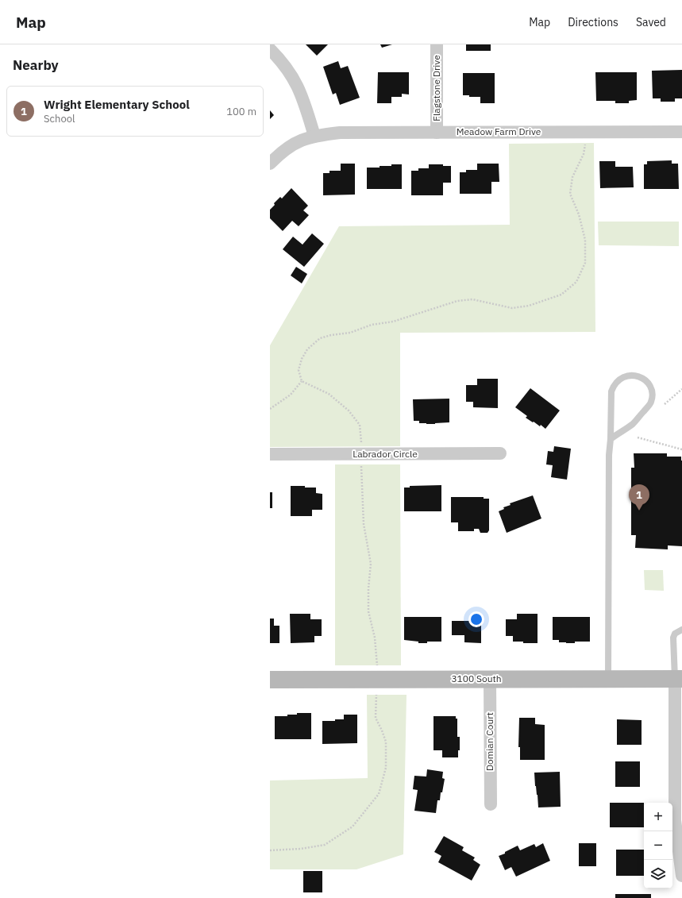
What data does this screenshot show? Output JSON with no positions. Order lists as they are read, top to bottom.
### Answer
{
  "streets": {
    "main road": ["3100 South"],
    "street": [
      "Flagstone Drive",
      "Meadow Farm Drive",
      "Labrador Circle",
      "Domian Court"
    ]
  },
  "crossings": [
    ["Flagstone Drive", "Meadow Farm Drive"],
    ["3100 South", "Domian Court"]
  ],
  "page": {
    "header": "Map",
    "nav": ["Map", "Directions", "Saved"],
    "heading": "Nearby",
    "list": [
      {
        "mark": "1",
        "name": "Wright Elementary School",
        "note": "School",
        "value": "100 m"
      }
    ],
    "pins": "1",
    "map_buttons": ["+", "−"]
  }
}
